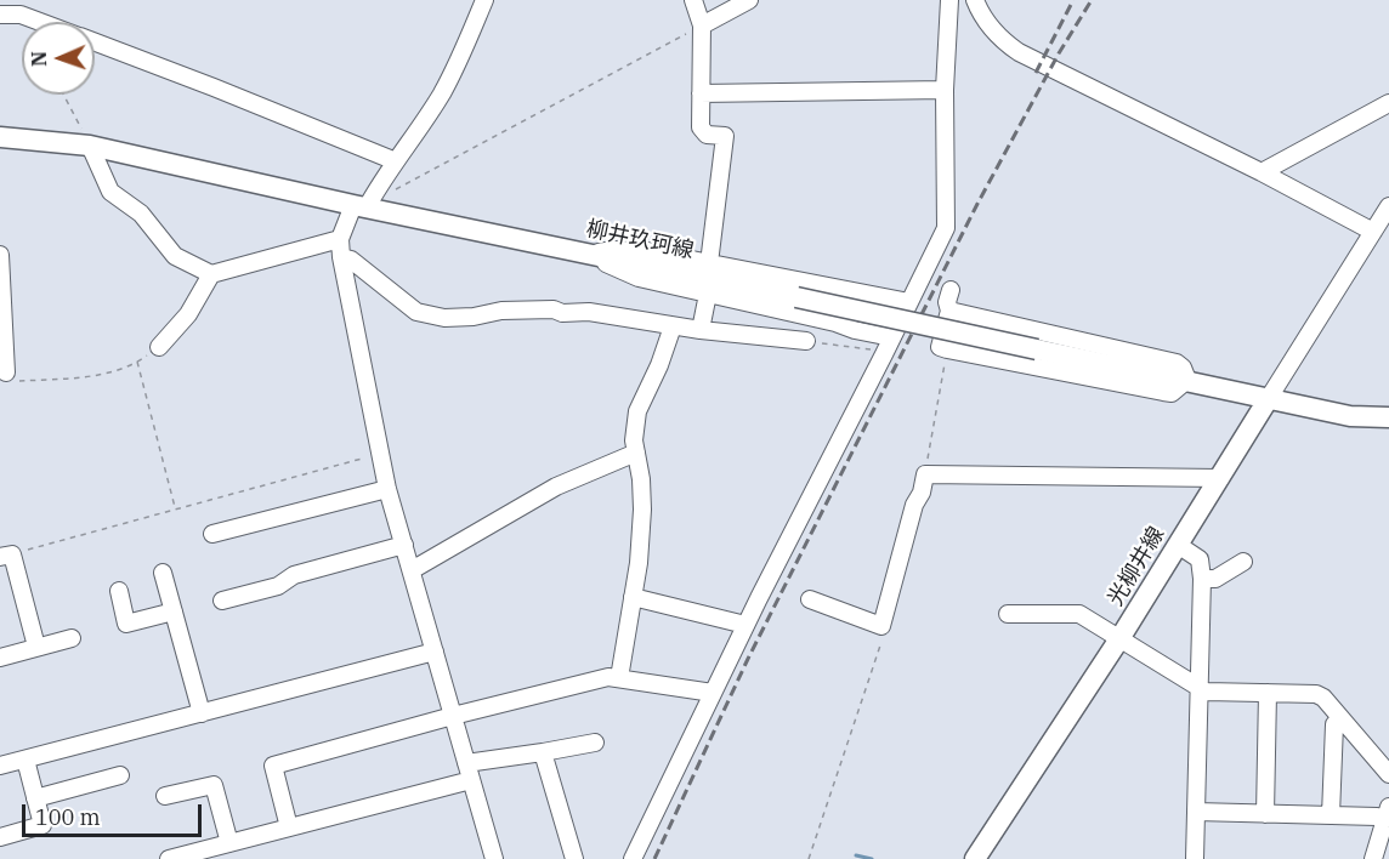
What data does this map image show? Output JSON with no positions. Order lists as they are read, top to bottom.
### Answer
{
  "streets": {
    "main road": ["柳井玖珂線", "光柳井線"]
  },
  "crossings": [
    ["柳井玖珂線", "光柳井線"]
  ],
  "scale_bar": "100 m",
  "north": "left"
}
